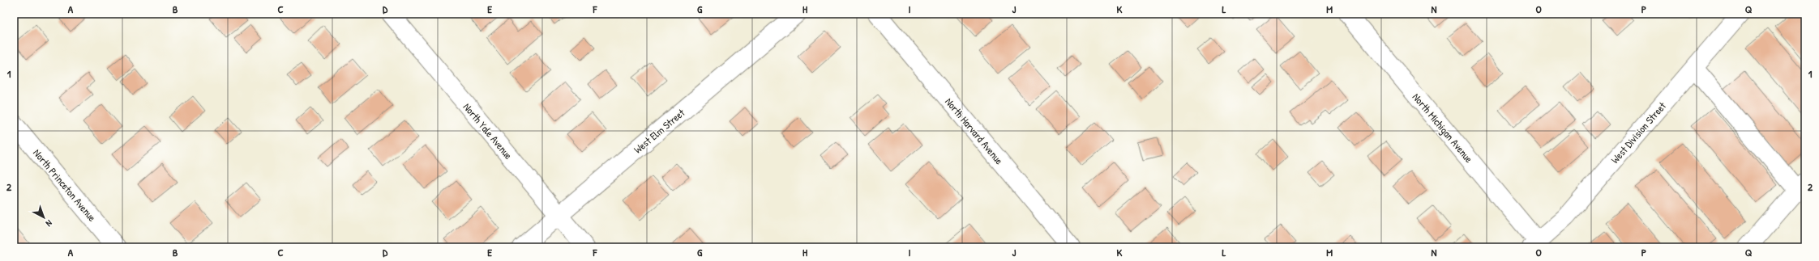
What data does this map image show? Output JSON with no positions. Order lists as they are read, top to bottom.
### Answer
{
  "streets": {
    "street": [
      "North Michigan Avenue",
      "North Yale Avenue",
      "West Elm Street",
      "North Harvard Avenue",
      "West Division Street",
      "North Princeton Avenue"
    ]
  },
  "crossings": [
    ["North Michigan Avenue", "West Division Street"],
    ["North Yale Avenue", "West Elm Street"]
  ],
  "north": "bottom right",
  "grid": {
    "columns": [
      "A",
      "B",
      "C",
      "D",
      "E",
      "F",
      "G",
      "H",
      "I",
      "J",
      "K",
      "L",
      "M",
      "N",
      "O",
      "P",
      "Q"
    ],
    "rows": ["1", "2"]
  }
}
